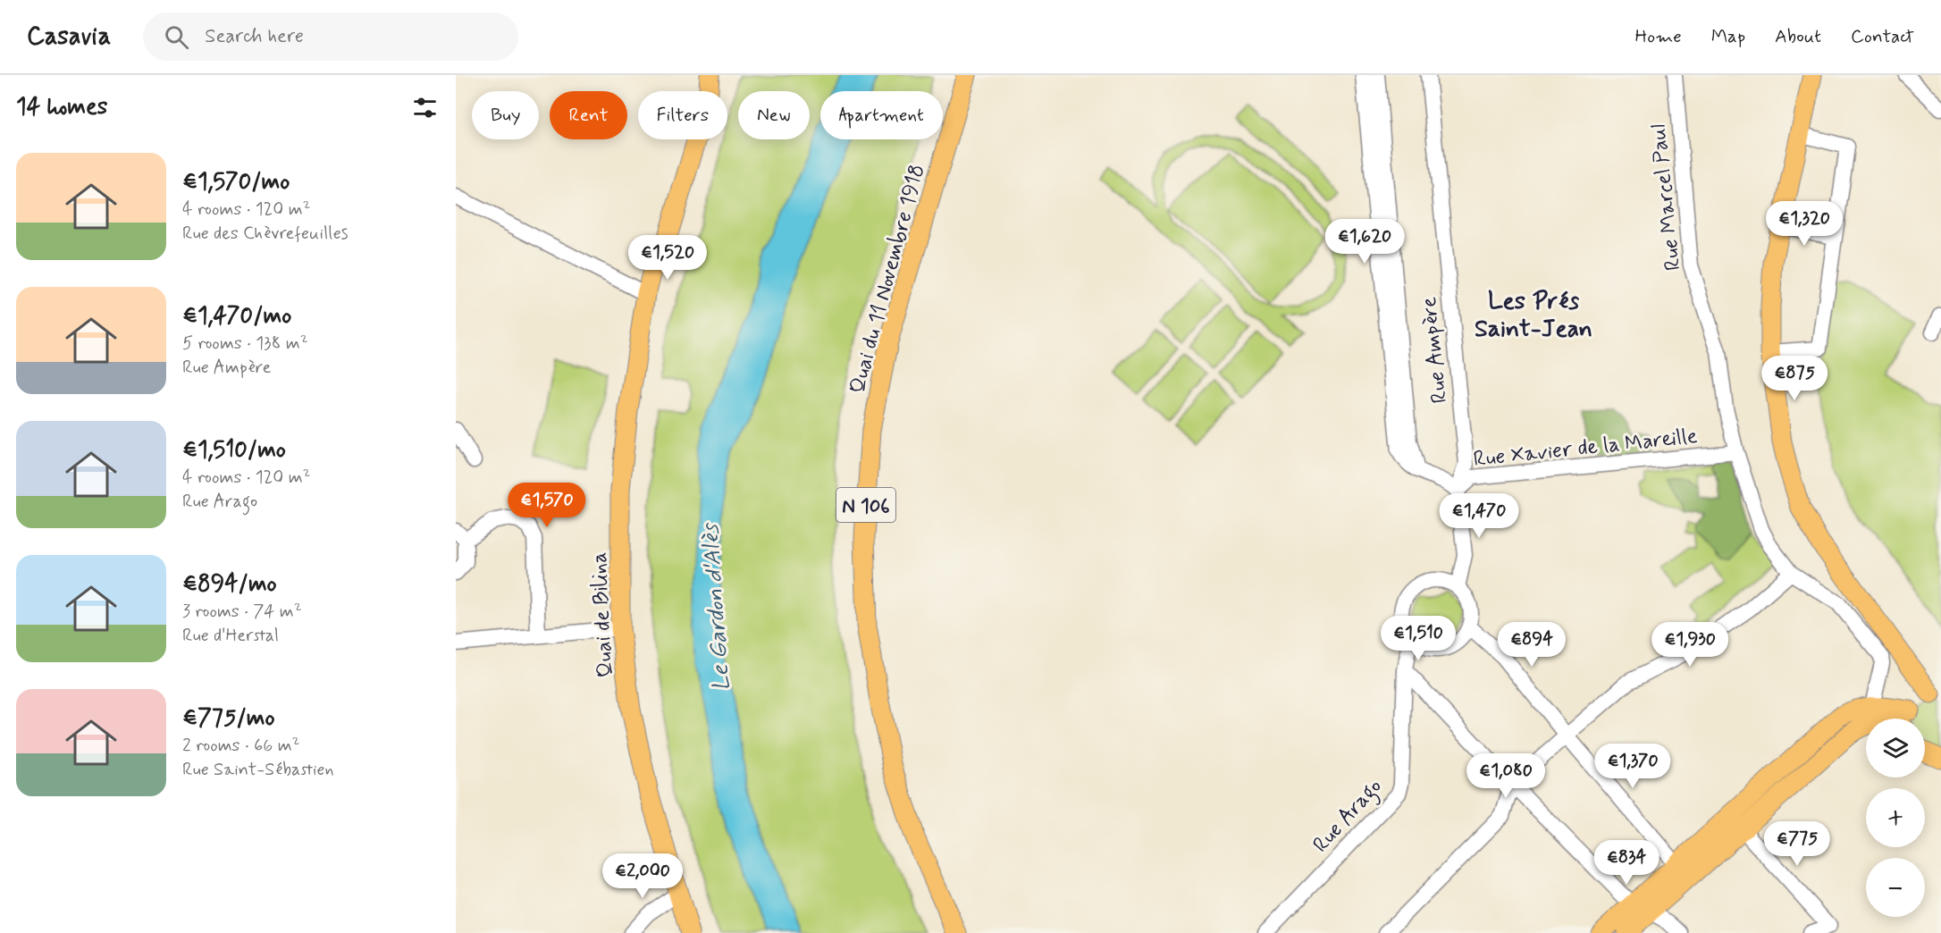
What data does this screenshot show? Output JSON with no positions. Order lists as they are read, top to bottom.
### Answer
{
  "streets": {
    "main road": ["Quai du 11 Novembre 1918", "N 106", "Quai de Bilina"],
    "street": [
      "Rue Marcel Paul",
      "Rue Ampère",
      "Rue Xavier de la Mareille",
      "Rue Arago"
    ]
  },
  "crossings": [
    ["Rue Marcel Paul", "Rue Xavier de la Mareille"],
    ["Rue Ampère", "Rue Xavier de la Mareille"],
    ["Rue Ampère", "Rue Arago"]
  ],
  "districts": ["Les Prés Saint-Jean"],
  "water": ["Le Gardon d'Alès"],
  "page": {
    "header": "Casavia",
    "search": "Search here",
    "nav": [
      "Home",
      "Map",
      "About",
      "Contact"
    ],
    "heading": "14 homes",
    "chip": [
      "Buy",
      "Rent",
      "Filters",
      "New",
      "Apartment"
    ],
    "list": [
      {
        "name": "€1,570/mo",
        "note": "4 rooms · 120 m² · Rue des Chèvrefeuilles"
      },
      {
        "name": "€1,470/mo",
        "note": "5 rooms · 138 m² · Rue Ampère"
      },
      {
        "name": "€1,510/mo",
        "note": "4 rooms · 120 m² · Rue Arago"
      },
      {
        "name": "€894/mo",
        "note": "3 rooms · 74 m² · Rue d'Herstal"
      },
      {
        "name": "€775/mo",
        "note": "2 rooms · 66 m² · Rue Saint-Sébastien"
      }
    ],
    "price": [
      "€1,320",
      "€1,620",
      "€1,520",
      "€875",
      "€1,570",
      "€1,470",
      "€1,510",
      "€894",
      "€1,930",
      "€1,370",
      "€1,080",
      "€775",
      "€834",
      "€2,000"
    ],
    "map_buttons": ["+", "−"]
  }
}
